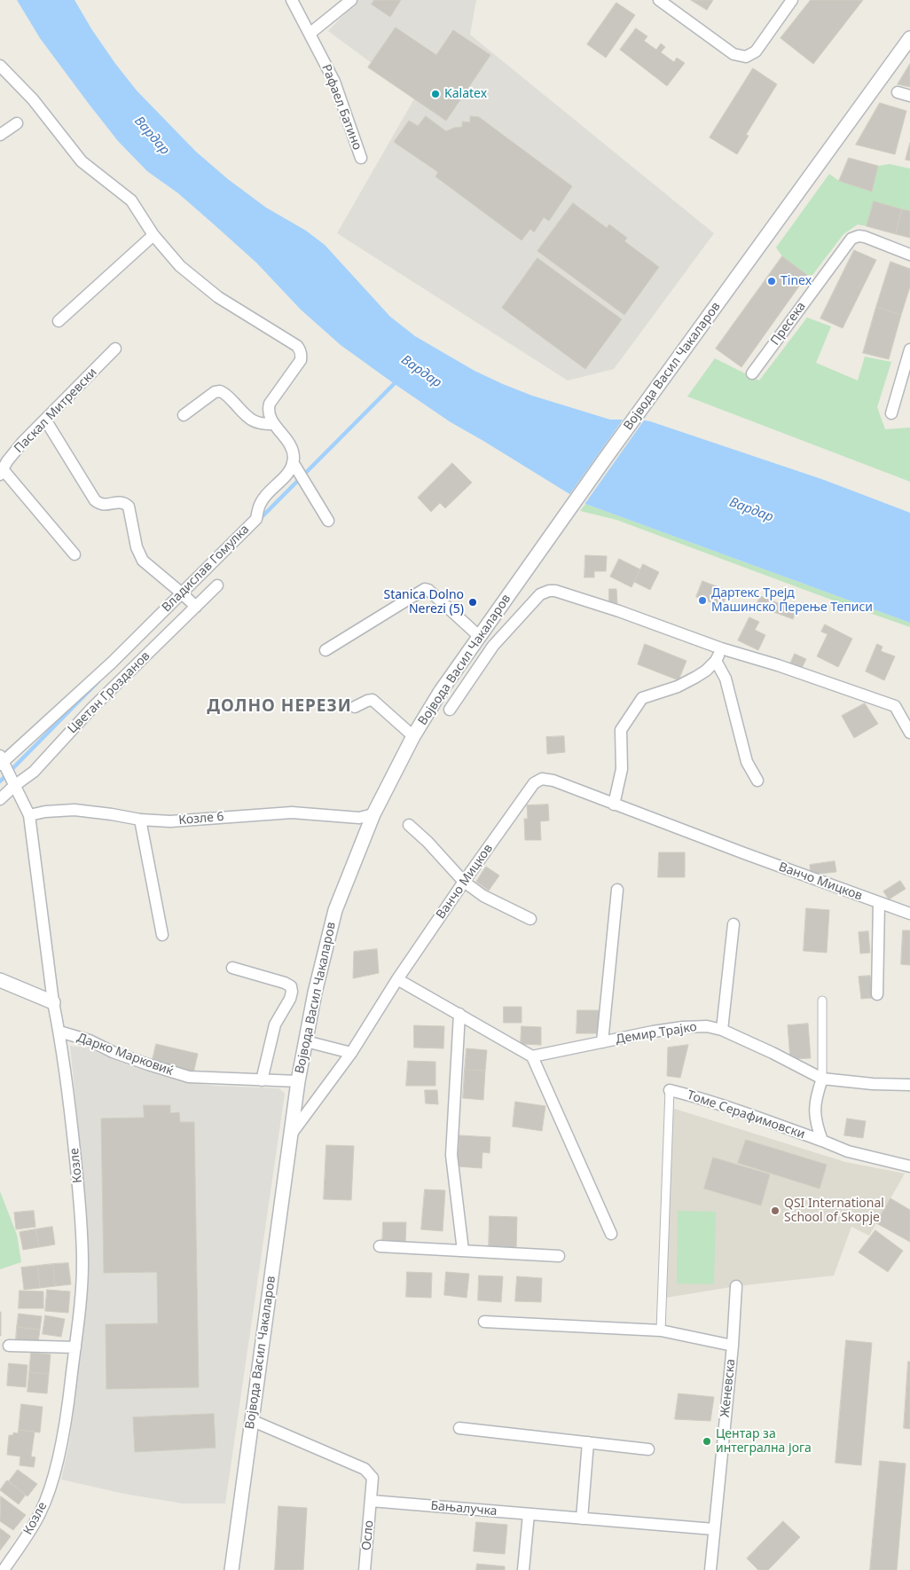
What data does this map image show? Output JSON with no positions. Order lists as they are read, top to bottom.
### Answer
{
  "streets": {
    "street": [
      "Рафаел Батино",
      "Пресека",
      "Војвода Васил Чакаларов",
      "Паскал Митревски",
      "Владислав Гомулка",
      "Цветан Грозданов",
      "Козле 6",
      "Ванчо Мицков",
      "Демир Трајко",
      "Дарко Марковиќ",
      "Томе Серафимовски",
      "Козле",
      "Женевска",
      "Бањалучка",
      "Осло"
    ]
  },
  "crossings": [
    ["Војвода Васил Чакаларов", "Козле 6"],
    ["Војвода Васил Чакаларов", "Ванчо Мицков"],
    ["Војвода Васил Чакаларов", "Дарко Марковиќ"],
    ["Владислав Гомулка", "Козле"],
    ["Цветан Грозданов", "Козле"],
    ["Козле 6", "Козле"],
    ["Демир Трајко", "Томе Серафимовски"],
    ["Дарко Марковиќ", "Козле"],
    ["Женевска", "Бањалучка"],
    ["Бањалучка", "Осло"]
  ],
  "districts": ["ДОЛНО НЕРЕЗИ"],
  "water": ["Вардар"],
  "places": [
    "Kalatex",
    "Tinex",
    "Дартекс Трејд Машинско Перење Теписи",
    "Stanica Dolno Nerezi (5)",
    "QSI International School of Skopje",
    "Центар за интегрална јога"
  ]
}
